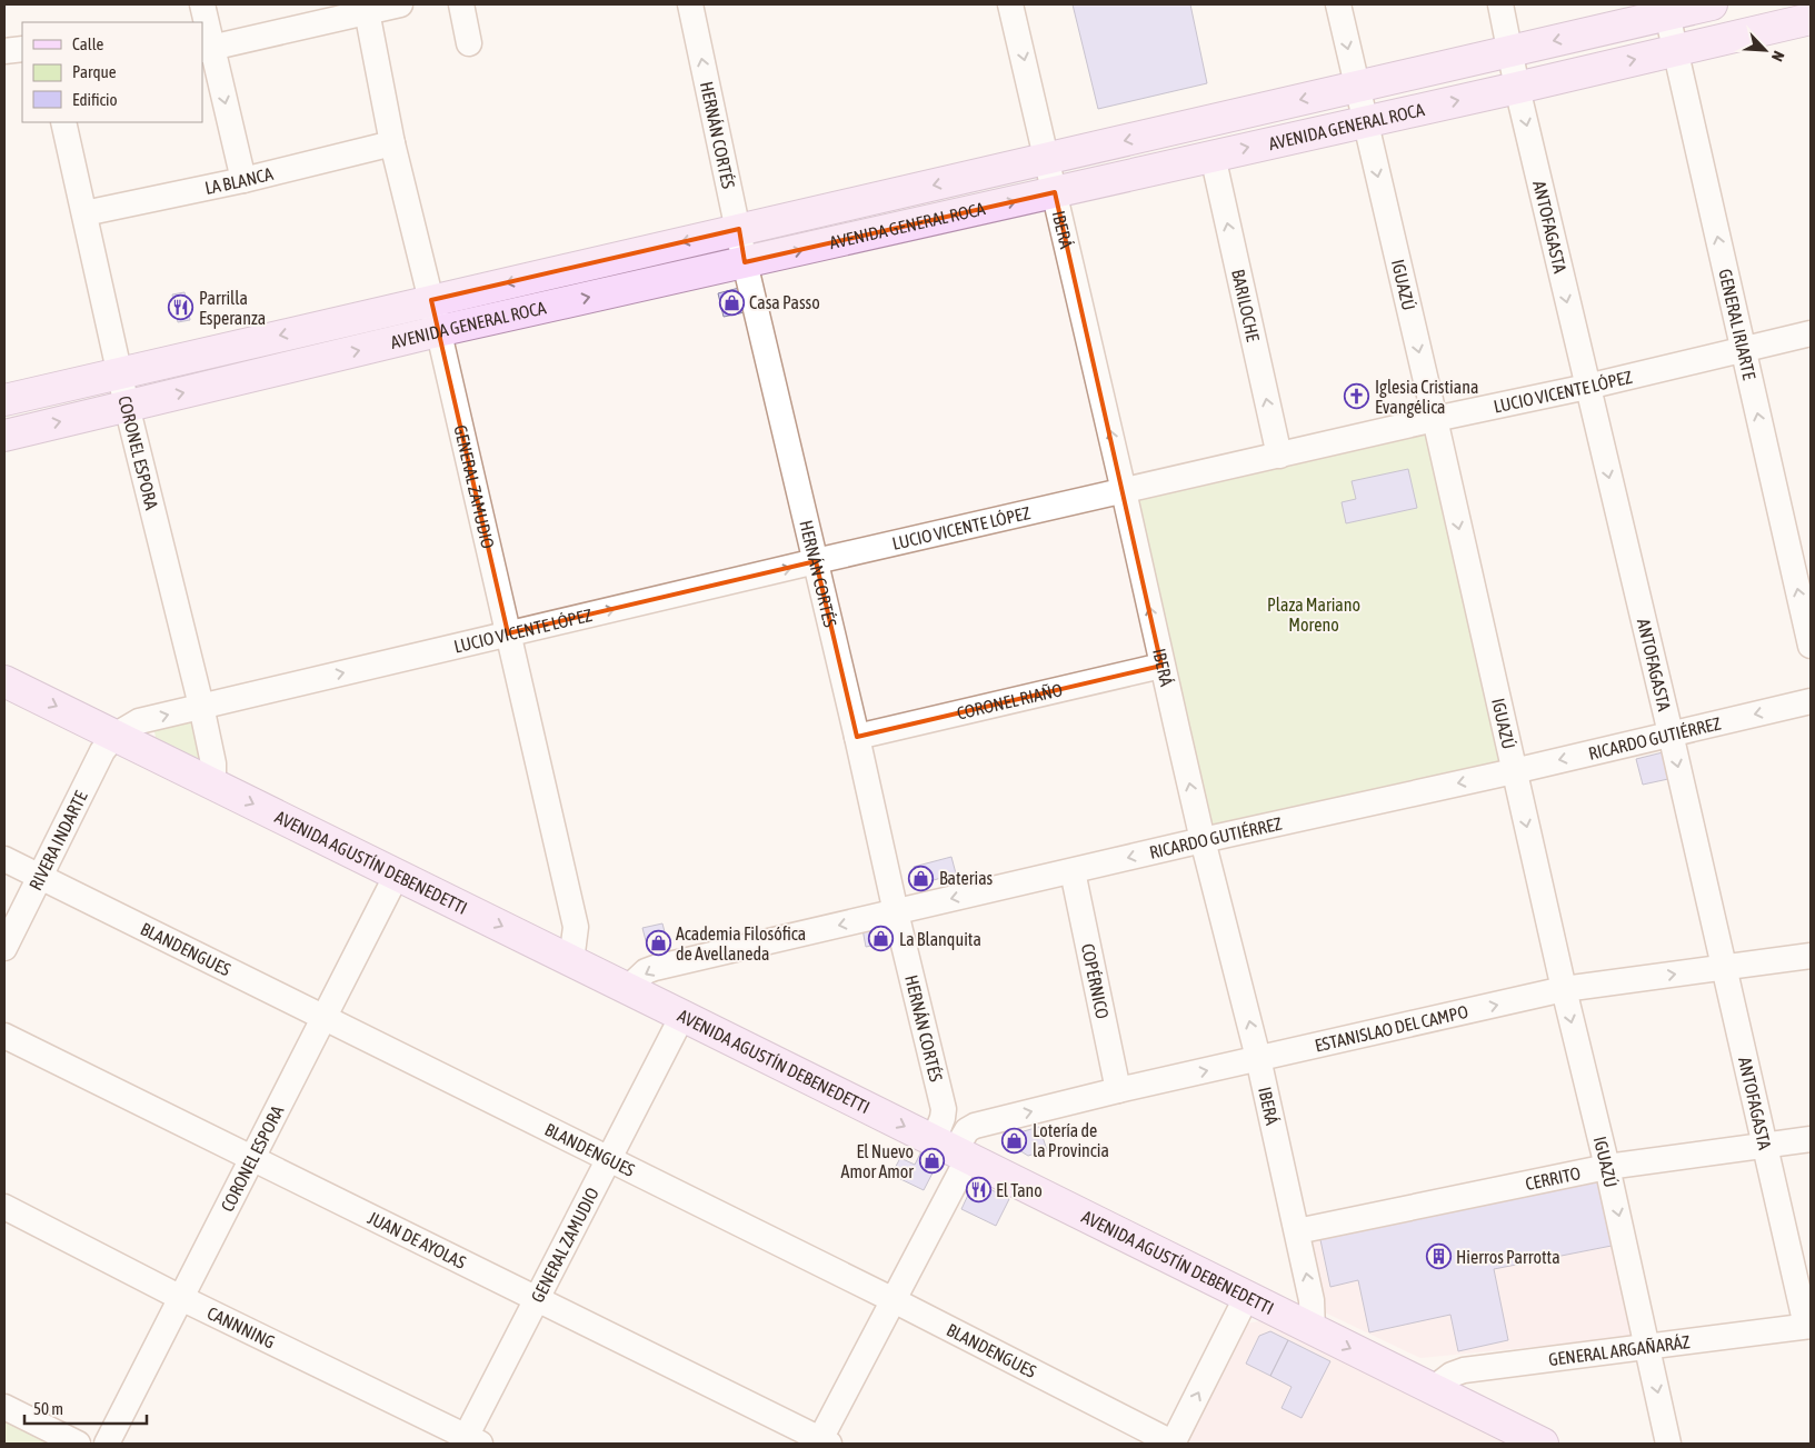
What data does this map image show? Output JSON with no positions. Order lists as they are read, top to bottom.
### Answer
{
  "streets": {
    "main road": ["AVENIDA GENERAL ROCA", "AVENIDA AGUSTÍN DEBENEDETTI"],
    "street": [
      "HERNÁN CORTÉS",
      "LA BLANCA",
      "ANTOFAGASTA",
      "IBERÁ",
      "IGUAZÚ",
      "BARILOCHE",
      "GENERAL IRIARTE",
      "LUCIO VICENTE LÓPEZ",
      "CORONEL ESPORA",
      "GENERAL ZAMUDIO",
      "CORONEL RIAÑO",
      "RICARDO GUTIÉRREZ",
      "RIVERA INDARTE",
      "BLANDENGUES",
      "COPÉRNICO",
      "ESTANISLAO DEL CAMPO",
      "CERRITO",
      "JUAN DE AYOLAS",
      "CANNNING",
      "GENERAL ARGAÑARÁZ"
    ]
  },
  "crossings": [
    ["AVENIDA GENERAL ROCA", "HERNÁN CORTÉS"],
    ["AVENIDA GENERAL ROCA", "ANTOFAGASTA"],
    ["AVENIDA GENERAL ROCA", "IBERÁ"],
    ["AVENIDA GENERAL ROCA", "IGUAZÚ"],
    ["AVENIDA GENERAL ROCA", "BARILOCHE"],
    ["AVENIDA GENERAL ROCA", "GENERAL IRIARTE"],
    ["AVENIDA GENERAL ROCA", "CORONEL ESPORA"],
    ["AVENIDA GENERAL ROCA", "GENERAL ZAMUDIO"],
    ["HERNÁN CORTÉS", "LUCIO VICENTE LÓPEZ"],
    ["HERNÁN CORTÉS", "CORONEL RIAÑO"],
    ["HERNÁN CORTÉS", "RICARDO GUTIÉRREZ"],
    ["HERNÁN CORTÉS", "AVENIDA AGUSTÍN DEBENEDETTI"],
    ["HERNÁN CORTÉS", "BLANDENGUES"],
    ["HERNÁN CORTÉS", "ESTANISLAO DEL CAMPO"],
    ["HERNÁN CORTÉS", "JUAN DE AYOLAS"],
    ["LA BLANCA", "CORONEL ESPORA"],
    ["LA BLANCA", "GENERAL ZAMUDIO"],
    ["ANTOFAGASTA", "LUCIO VICENTE LÓPEZ"],
    ["ANTOFAGASTA", "RICARDO GUTIÉRREZ"],
    ["ANTOFAGASTA", "ESTANISLAO DEL CAMPO"],
    ["ANTOFAGASTA", "CERRITO"],
    ["ANTOFAGASTA", "GENERAL ARGAÑARÁZ"],
    ["IBERÁ", "LUCIO VICENTE LÓPEZ"],
    ["IBERÁ", "CORONEL RIAÑO"],
    ["IBERÁ", "RICARDO GUTIÉRREZ"],
    ["IBERÁ", "AVENIDA AGUSTÍN DEBENEDETTI"],
    ["IBERÁ", "ESTANISLAO DEL CAMPO"],
    ["IBERÁ", "CERRITO"],
    ["IGUAZÚ", "LUCIO VICENTE LÓPEZ"],
    ["IGUAZÚ", "RICARDO GUTIÉRREZ"],
    ["IGUAZÚ", "ESTANISLAO DEL CAMPO"],
    ["IGUAZÚ", "CERRITO"],
    ["IGUAZÚ", "GENERAL ARGAÑARÁZ"],
    ["BARILOCHE", "LUCIO VICENTE LÓPEZ"],
    ["GENERAL IRIARTE", "LUCIO VICENTE LÓPEZ"],
    ["LUCIO VICENTE LÓPEZ", "CORONEL ESPORA"],
    ["LUCIO VICENTE LÓPEZ", "GENERAL ZAMUDIO"],
    ["LUCIO VICENTE LÓPEZ", "RIVERA INDARTE"],
    ["LUCIO VICENTE LÓPEZ", "AVENIDA AGUSTÍN DEBENEDETTI"],
    ["CORONEL ESPORA", "AVENIDA AGUSTÍN DEBENEDETTI"],
    ["CORONEL ESPORA", "BLANDENGUES"],
    ["CORONEL ESPORA", "JUAN DE AYOLAS"],
    ["CORONEL ESPORA", "CANNNING"],
    ["GENERAL ZAMUDIO", "AVENIDA AGUSTÍN DEBENEDETTI"],
    ["GENERAL ZAMUDIO", "BLANDENGUES"],
    ["GENERAL ZAMUDIO", "JUAN DE AYOLAS"],
    ["GENERAL ZAMUDIO", "CANNNING"],
    ["RICARDO GUTIÉRREZ", "AVENIDA AGUSTÍN DEBENEDETTI"],
    ["RICARDO GUTIÉRREZ", "COPÉRNICO"],
    ["RIVERA INDARTE", "AVENIDA AGUSTÍN DEBENEDETTI"],
    ["RIVERA INDARTE", "BLANDENGUES"],
    ["AVENIDA AGUSTÍN DEBENEDETTI", "GENERAL ARGAÑARÁZ"],
    ["COPÉRNICO", "ESTANISLAO DEL CAMPO"]
  ],
  "one_way": [
    "ANTOFAGASTA",
    "IGUAZÚ",
    "BARILOCHE",
    "GENERAL IRIARTE",
    "LUCIO VICENTE LÓPEZ",
    "RICARDO GUTIÉRREZ",
    "AVENIDA AGUSTÍN DEBENEDETTI",
    "ESTANISLAO DEL CAMPO"
  ],
  "parks": ["Plaza Mariano Moreno"],
  "places": {
    "shop": [
      "Casa Passo",
      "Baterias",
      "La Blanquita",
      "Academia Filosófica de Avellaneda",
      "Lotería de la Provincia",
      "El Nuevo Amor Amor"
    ],
    "restaurant": ["Parrilla Esperanza", "El Tano"],
    "church": ["Iglesia Cristiana Evangélica"],
    "building": ["Hierros Parrotta"]
  },
  "legend": ["Calle", "Parque", "Edificio"],
  "scale_bar": "50 m",
  "north": "bottom right"
}
